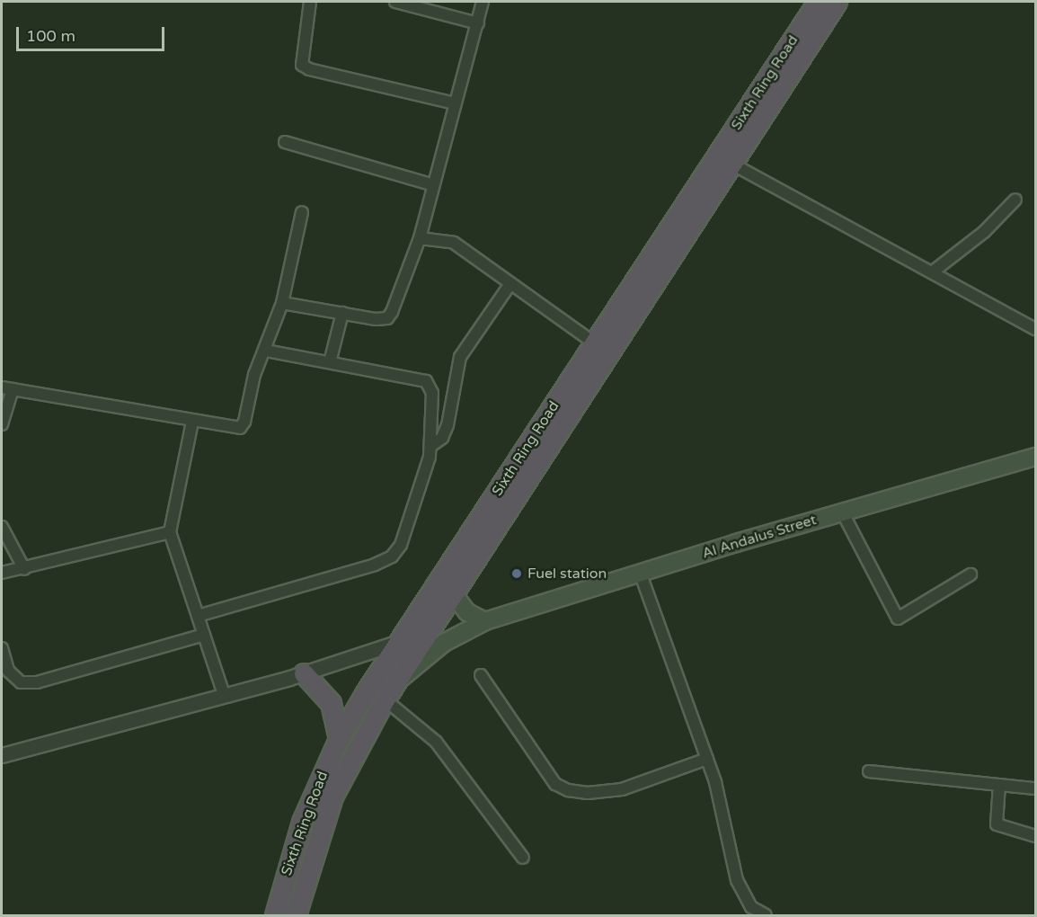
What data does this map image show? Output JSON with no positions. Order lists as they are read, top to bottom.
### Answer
{
  "streets": {
    "highway": ["Sixth Ring Road"],
    "main road": ["Al Andalus Street"]
  },
  "crossings": [
    ["Sixth Ring Road", "Al Andalus Street"]
  ],
  "places": ["Fuel station"],
  "scale_bar": "100 m"
}
